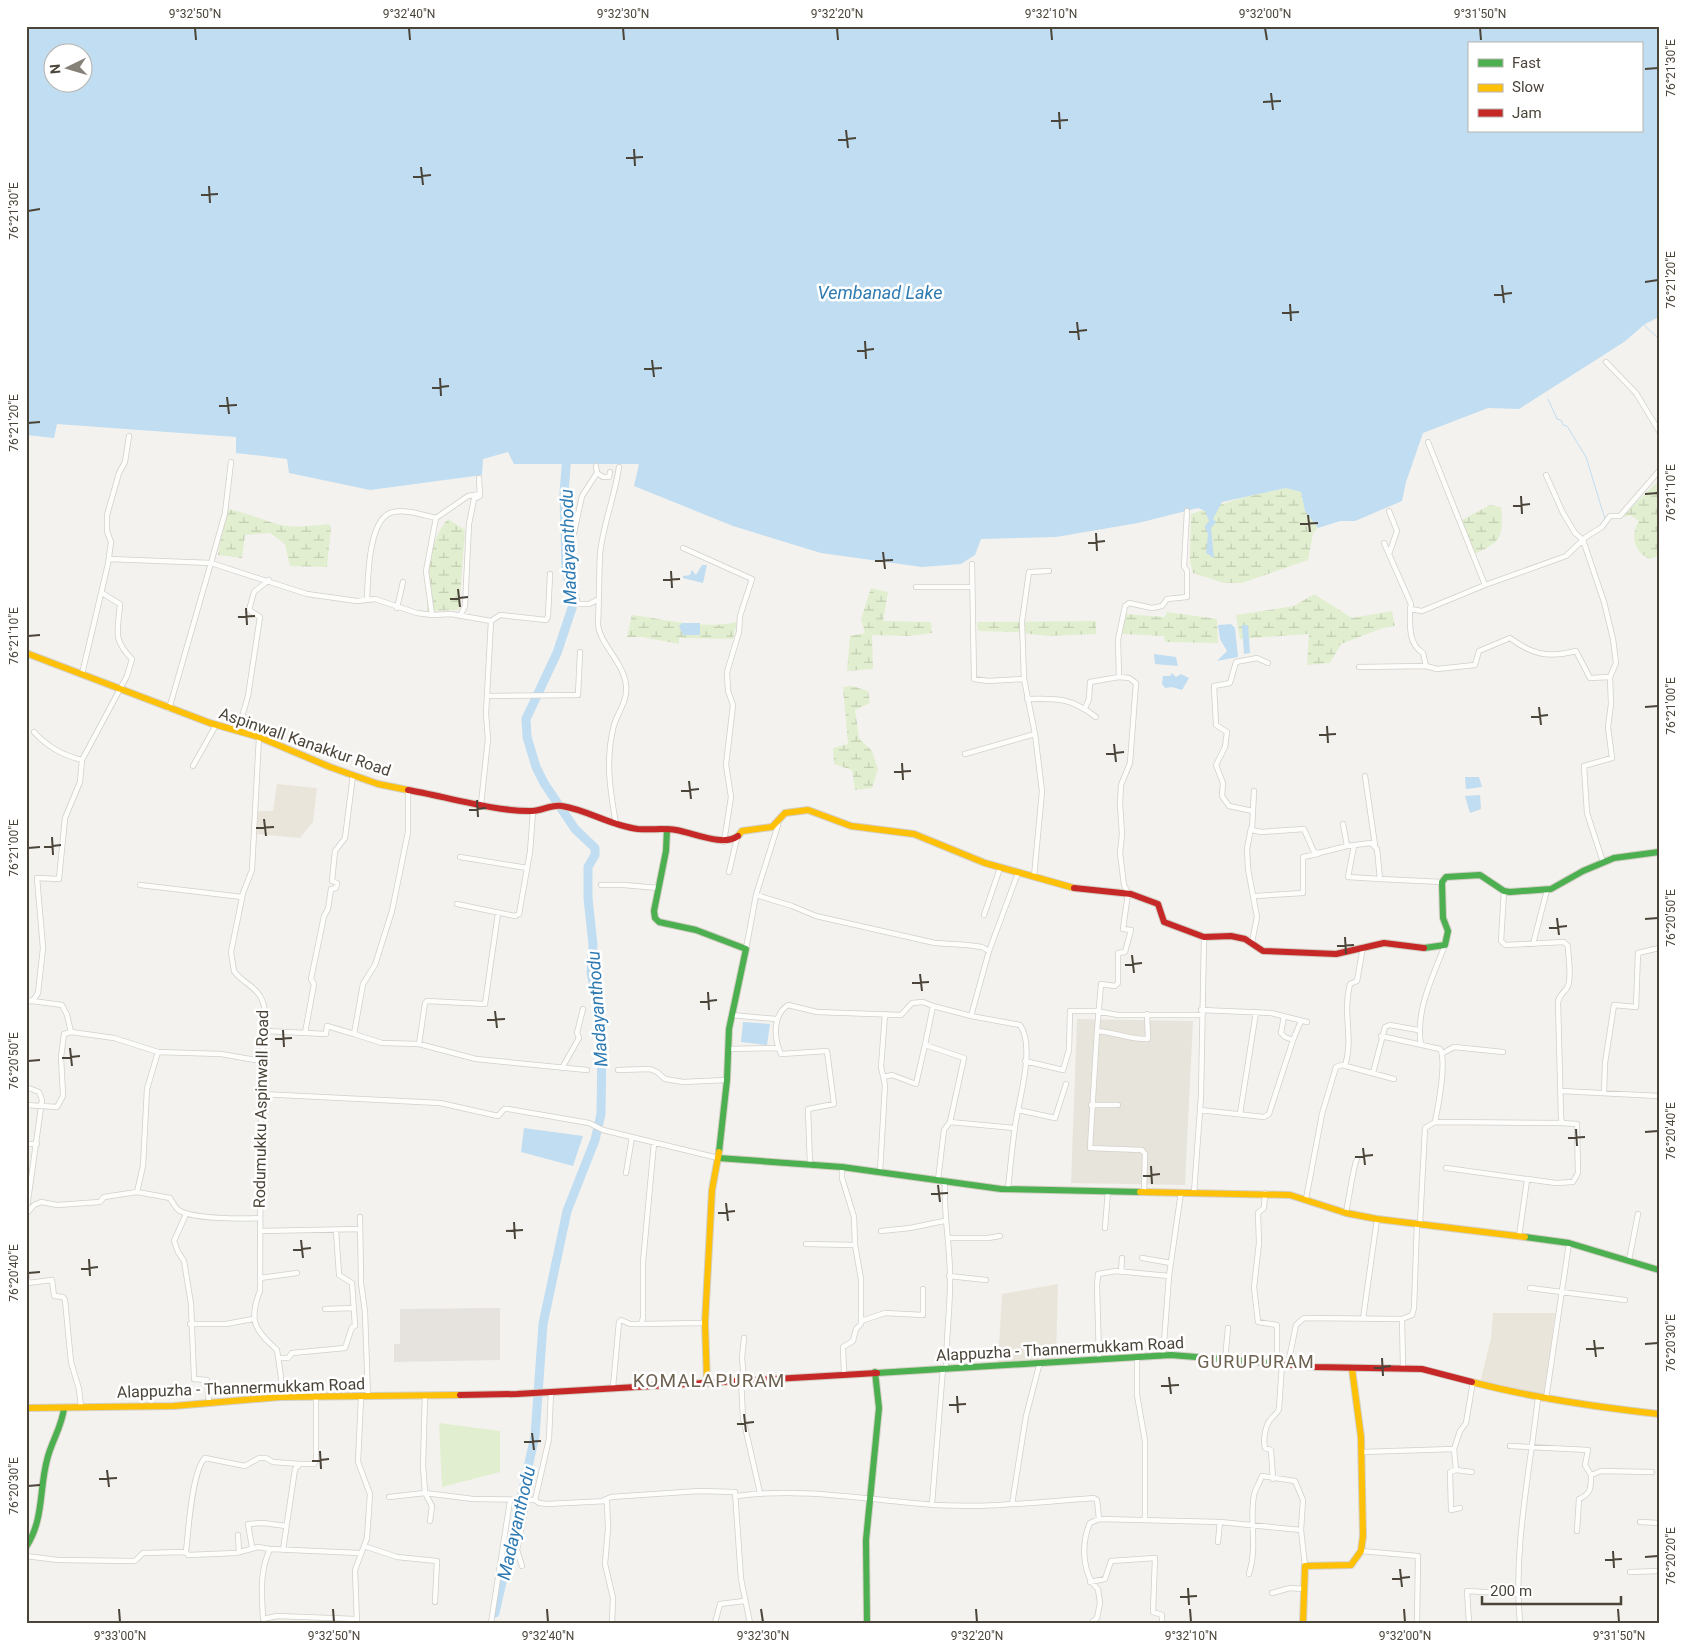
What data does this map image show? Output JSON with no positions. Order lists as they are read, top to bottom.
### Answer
{
  "streets": {
    "main road": ["Aspinwall Kanakkur Road", "Alappuzha - Thannermukkam Road"],
    "street": ["Rodumukku Aspinwall Road"]
  },
  "crossings": [
    ["Aspinwall Kanakkur Road", "Rodumukku Aspinwall Road"]
  ],
  "districts": ["GURUPURAM", "KOMALAPURAM"],
  "water": ["Vembanad Lake", "Madayanthodu"],
  "legend": ["Fast", "Slow", "Jam"],
  "scale_bar": "200 m",
  "north": "left",
  "coordinates": [
    "9°32'50\"N",
    "9°32'40\"N",
    "9°32'30\"N",
    "9°32'20\"N",
    "9°32'10\"N",
    "9°32'00\"N",
    "9°31'50\"N",
    "76°21'30\"E",
    "76°21'20\"E",
    "76°21'10\"E",
    "76°21'00\"E",
    "76°20'50\"E",
    "76°20'40\"E",
    "76°20'30\"E",
    "76°20'20\"E",
    "9°33'00\"N"
  ]
}
